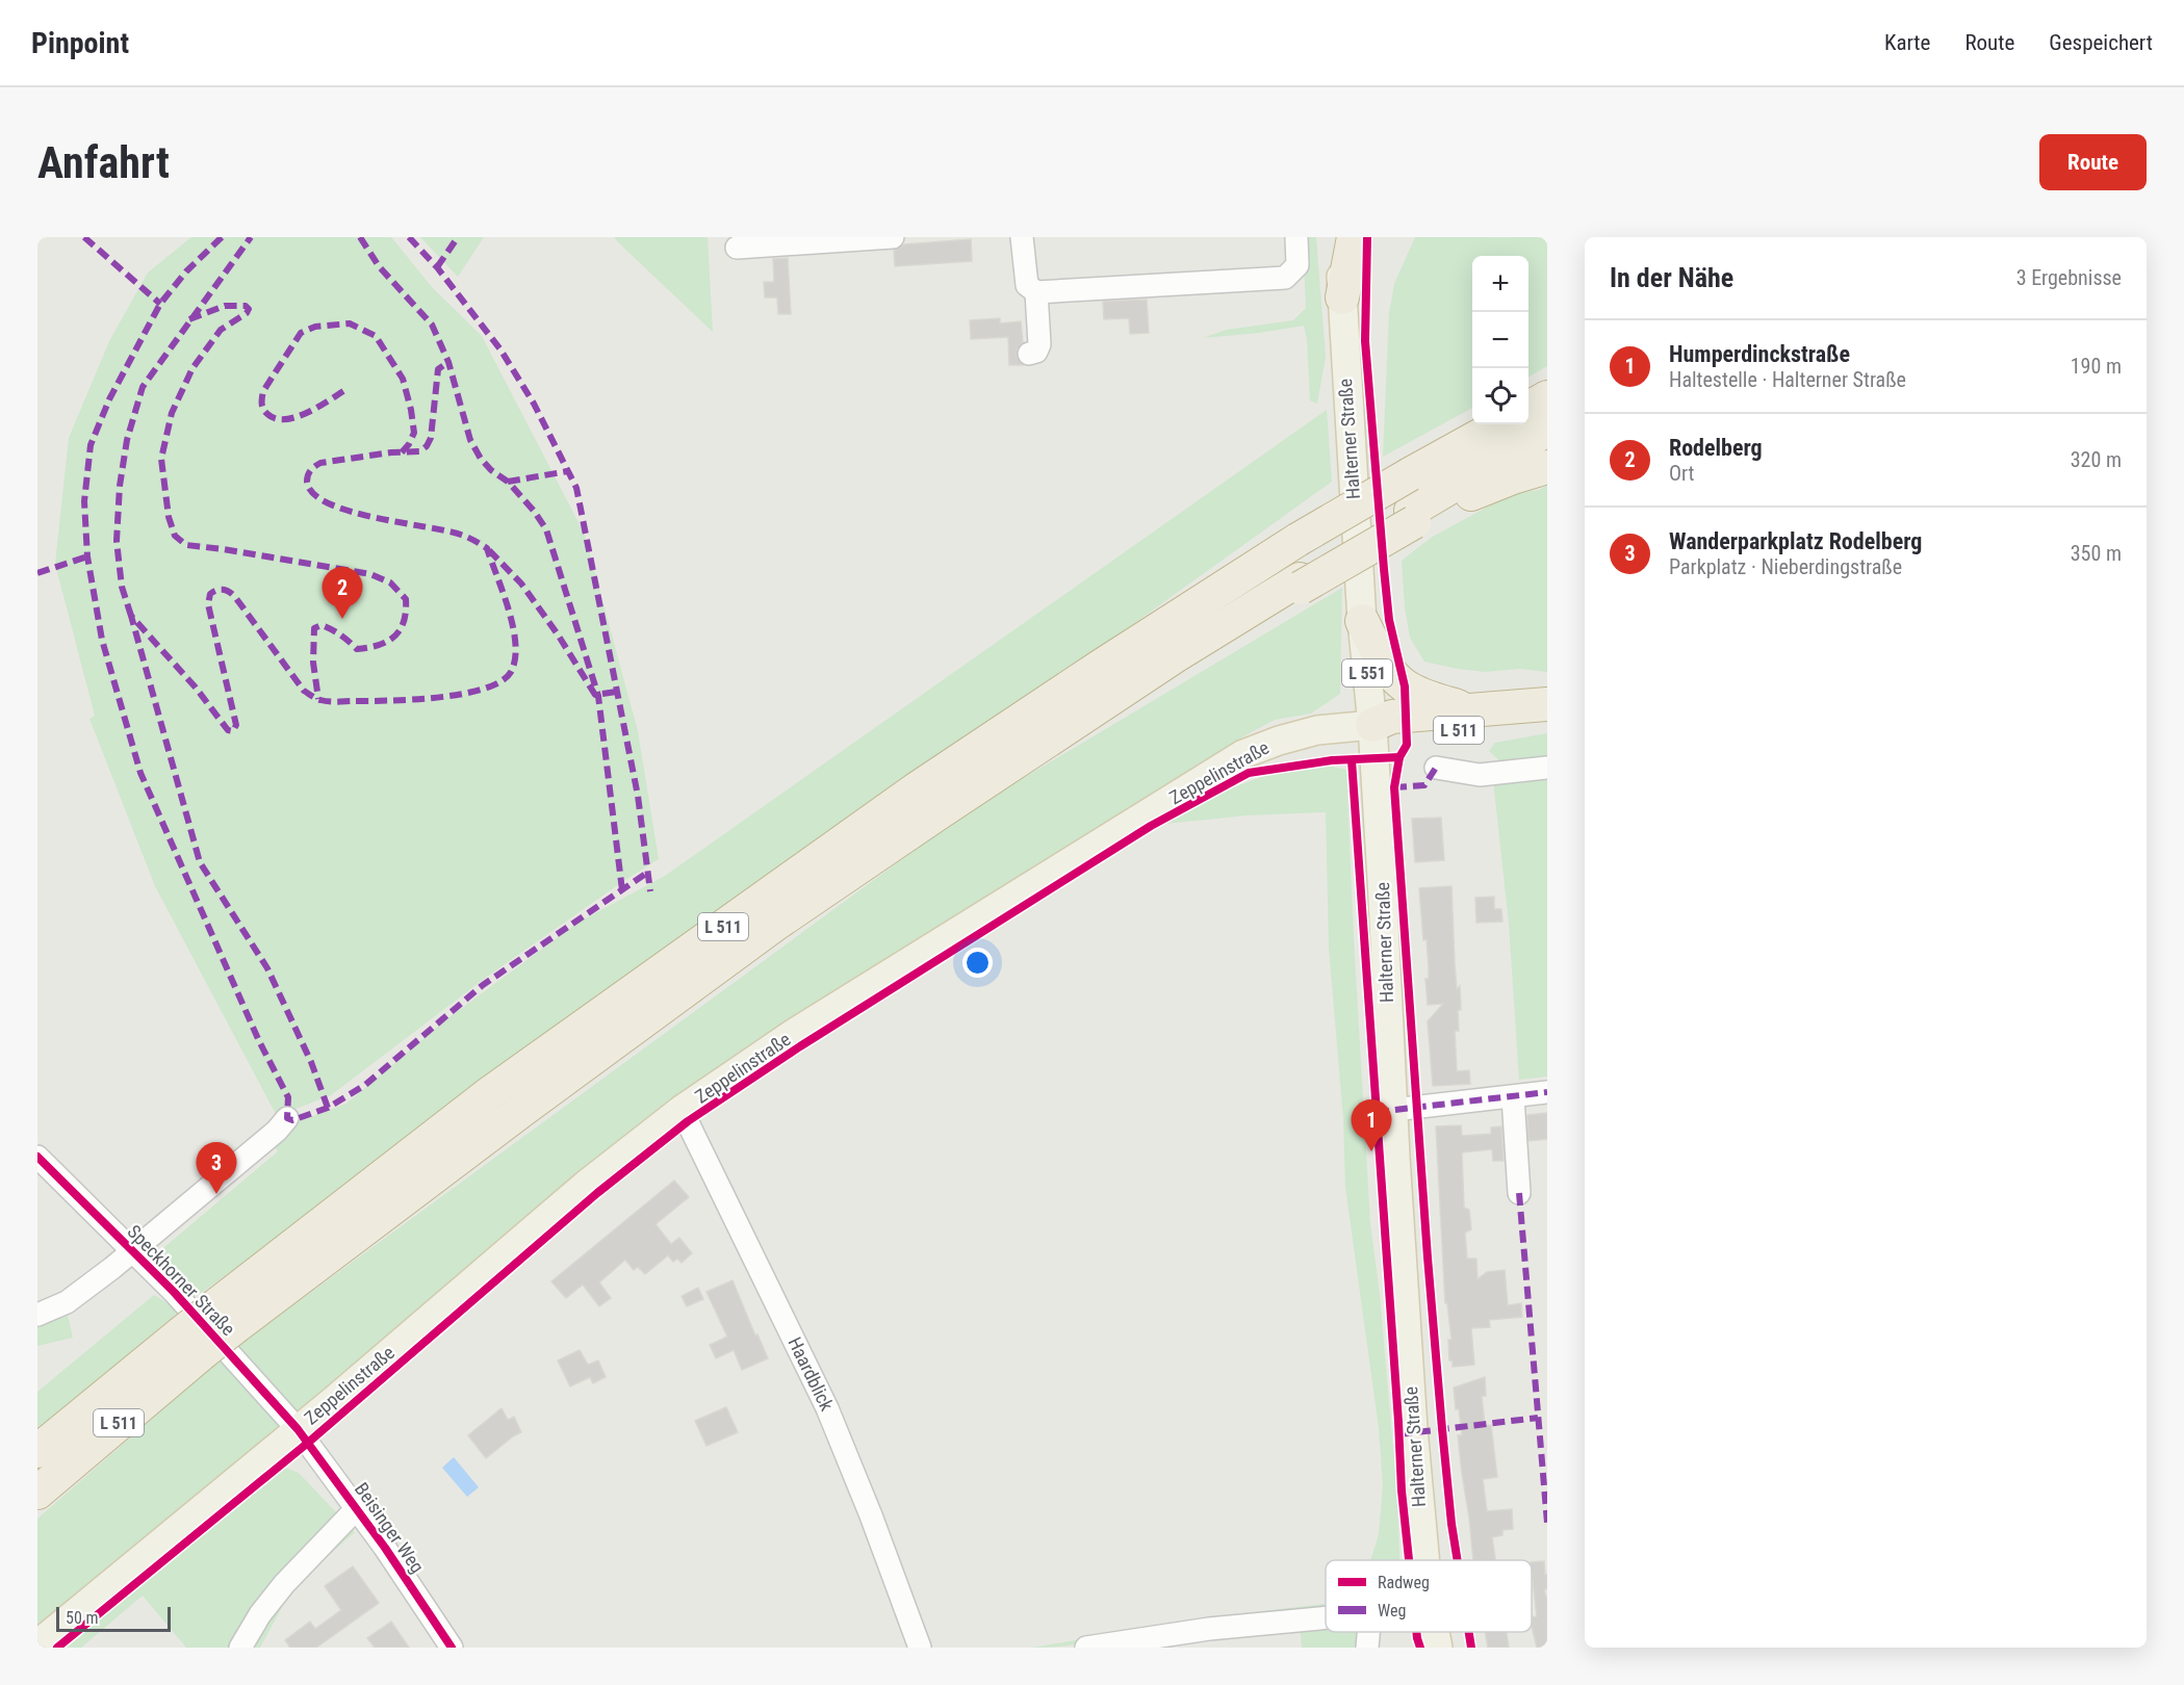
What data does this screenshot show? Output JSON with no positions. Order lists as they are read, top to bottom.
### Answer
{
  "streets": {
    "highway": ["L 511"],
    "main road": ["Halterner Straße", "L 551", "Zeppelinstraße"],
    "street": ["Speckhorner Straße", "Haardblick", "Beisinger Weg"]
  },
  "crossings": [
    ["Halterner Straße", "L 511"],
    ["Halterner Straße", "Zeppelinstraße"],
    ["L 511", "Zeppelinstraße"],
    ["Zeppelinstraße", "Speckhorner Straße"],
    ["Zeppelinstraße", "Haardblick"],
    ["Zeppelinstraße", "Beisinger Weg"],
    ["Speckhorner Straße", "Beisinger Weg"]
  ],
  "legend": ["Radweg", "Weg"],
  "scale_bar": "50 m",
  "page": {
    "header": "Pinpoint",
    "nav": ["Karte", "Route", "Gespeichert"],
    "buttons": "Route",
    "title": "Anfahrt",
    "heading": ["In der Nähe", "3 Ergebnisse"],
    "map_buttons": ["+", "−"],
    "list": [
      {
        "mark": "1",
        "name": "Humperdinckstraße",
        "note": "Haltestelle · Halterner Straße",
        "value": "190 m"
      },
      {
        "mark": "2",
        "name": "Rodelberg",
        "note": "Ort",
        "value": "320 m"
      },
      {
        "mark": "3",
        "name": "Wanderparkplatz Rodelberg",
        "note": "Parkplatz · Nieberdingstraße",
        "value": "350 m"
      }
    ],
    "pins": ["2", "1", "3"],
    "scale": "50 m"
  }
}
